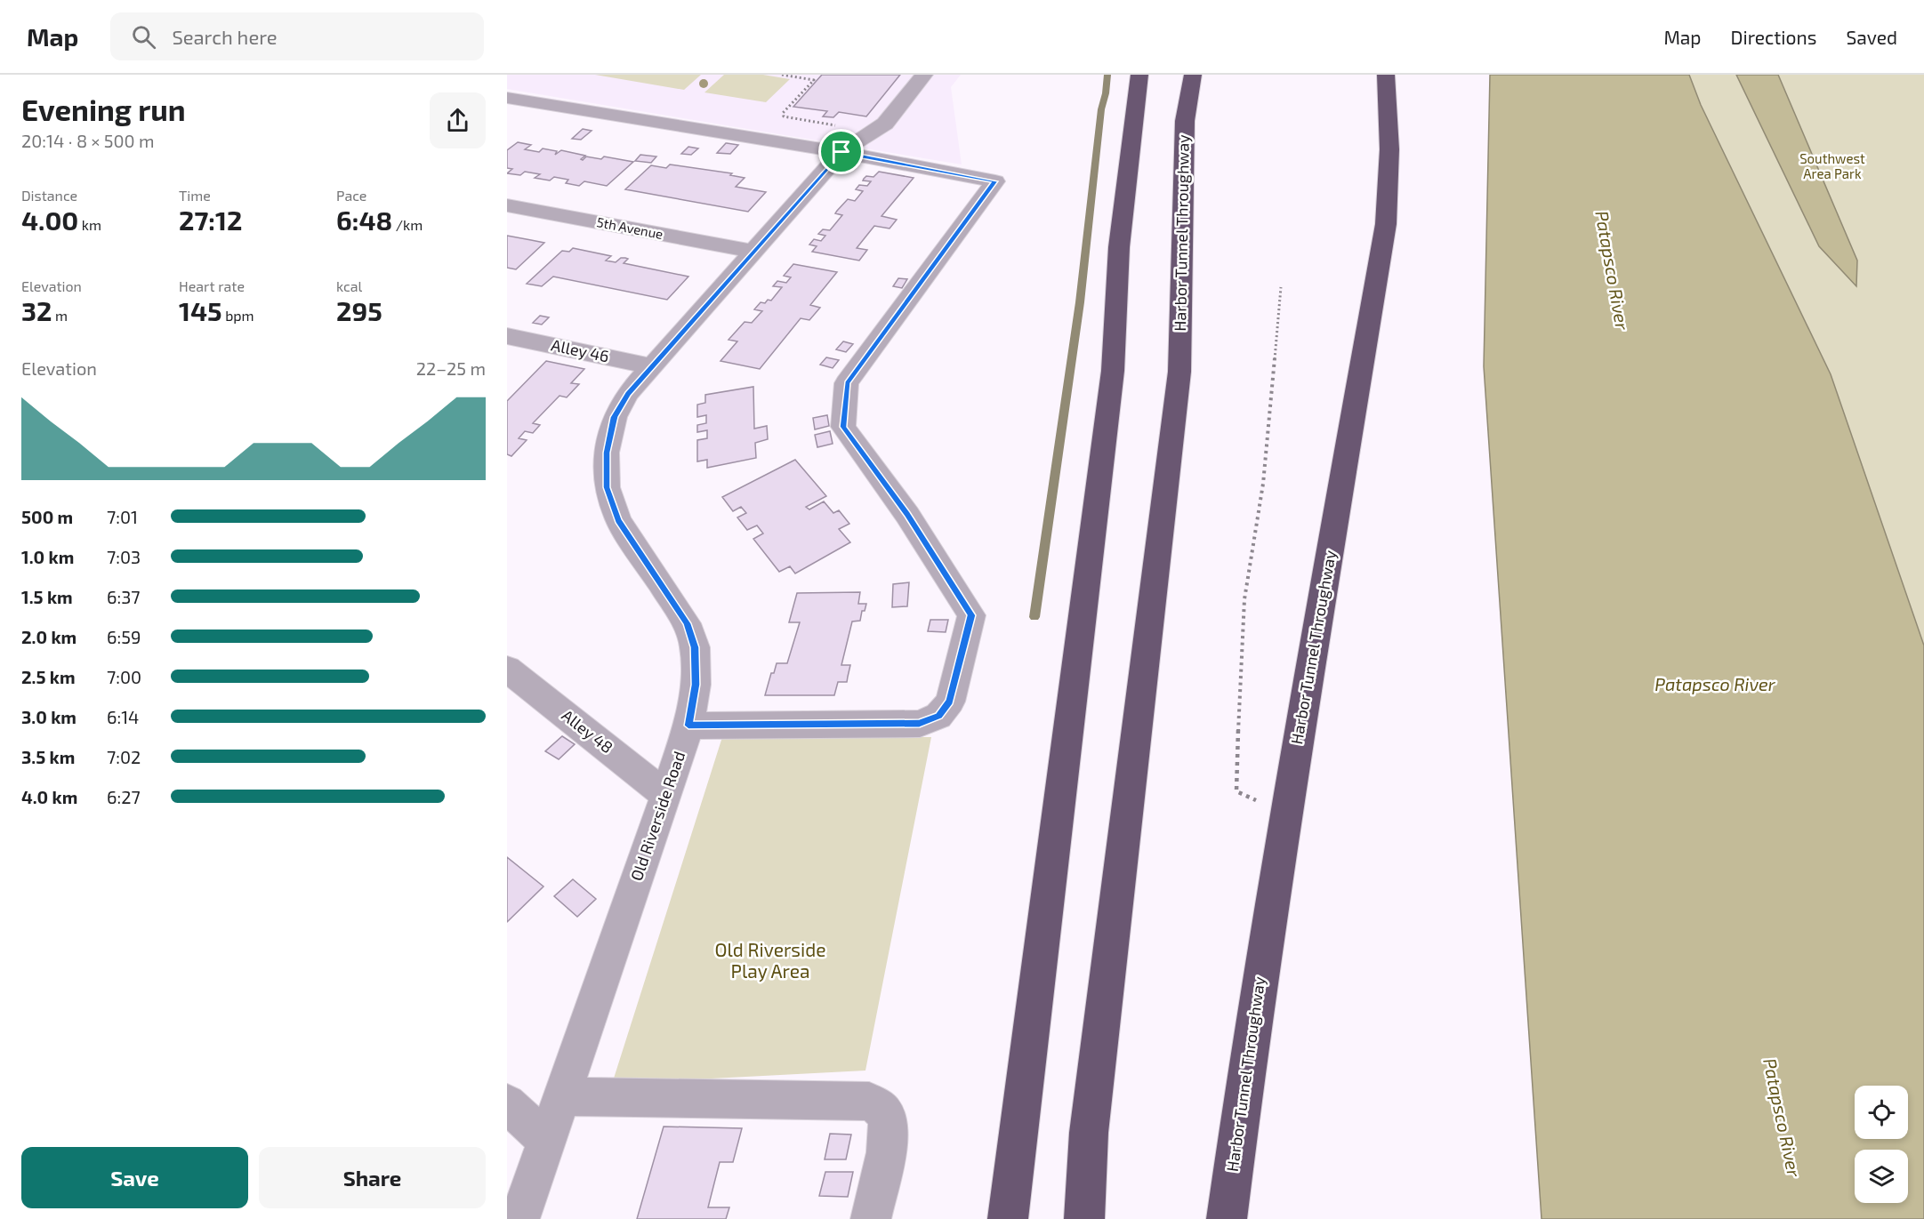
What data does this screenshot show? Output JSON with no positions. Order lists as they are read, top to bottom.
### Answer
{
  "streets": {
    "highway": ["Harbor Tunnel Throughway"],
    "street": [
      "5th Avenue",
      "Alley 46",
      "Alley 48",
      "Old Riverside Road"
    ]
  },
  "crossings": [
    ["5th Avenue", "Old Riverside Road"],
    ["Alley 46", "Old Riverside Road"],
    ["Alley 48", "Old Riverside Road"]
  ],
  "water": ["Patapsco River"],
  "parks": ["Southwest Area Park", "Old Riverside Play Area"],
  "page": {
    "header": "Map",
    "search": "Search here",
    "nav": ["Map", "Directions", "Saved"],
    "heading": ["Evening run", "20:14 · 8 × 500 m"],
    "stats": [
      ["Distance", "4.00 km"],
      ["Time", "27:12"],
      ["Pace", "6:48 /km"],
      ["Elevation", "32 m"],
      ["Heart rate", "145 bpm"],
      ["kcal", "295"]
    ],
    "chart": ["Elevation", "22–25 m"],
    "list": [
      {
        "name": "500 m",
        "note": "7:01"
      },
      {
        "name": "1.0 km",
        "note": "7:03"
      },
      {
        "name": "1.5 km",
        "note": "6:37"
      },
      {
        "name": "2.0 km",
        "note": "6:59"
      },
      {
        "name": "2.5 km",
        "note": "7:00"
      },
      {
        "name": "3.0 km",
        "note": "6:14"
      },
      {
        "name": "3.5 km",
        "note": "7:02"
      },
      {
        "name": "4.0 km",
        "note": "6:27"
      }
    ],
    "buttons": ["Save", "Share"]
  }
}
